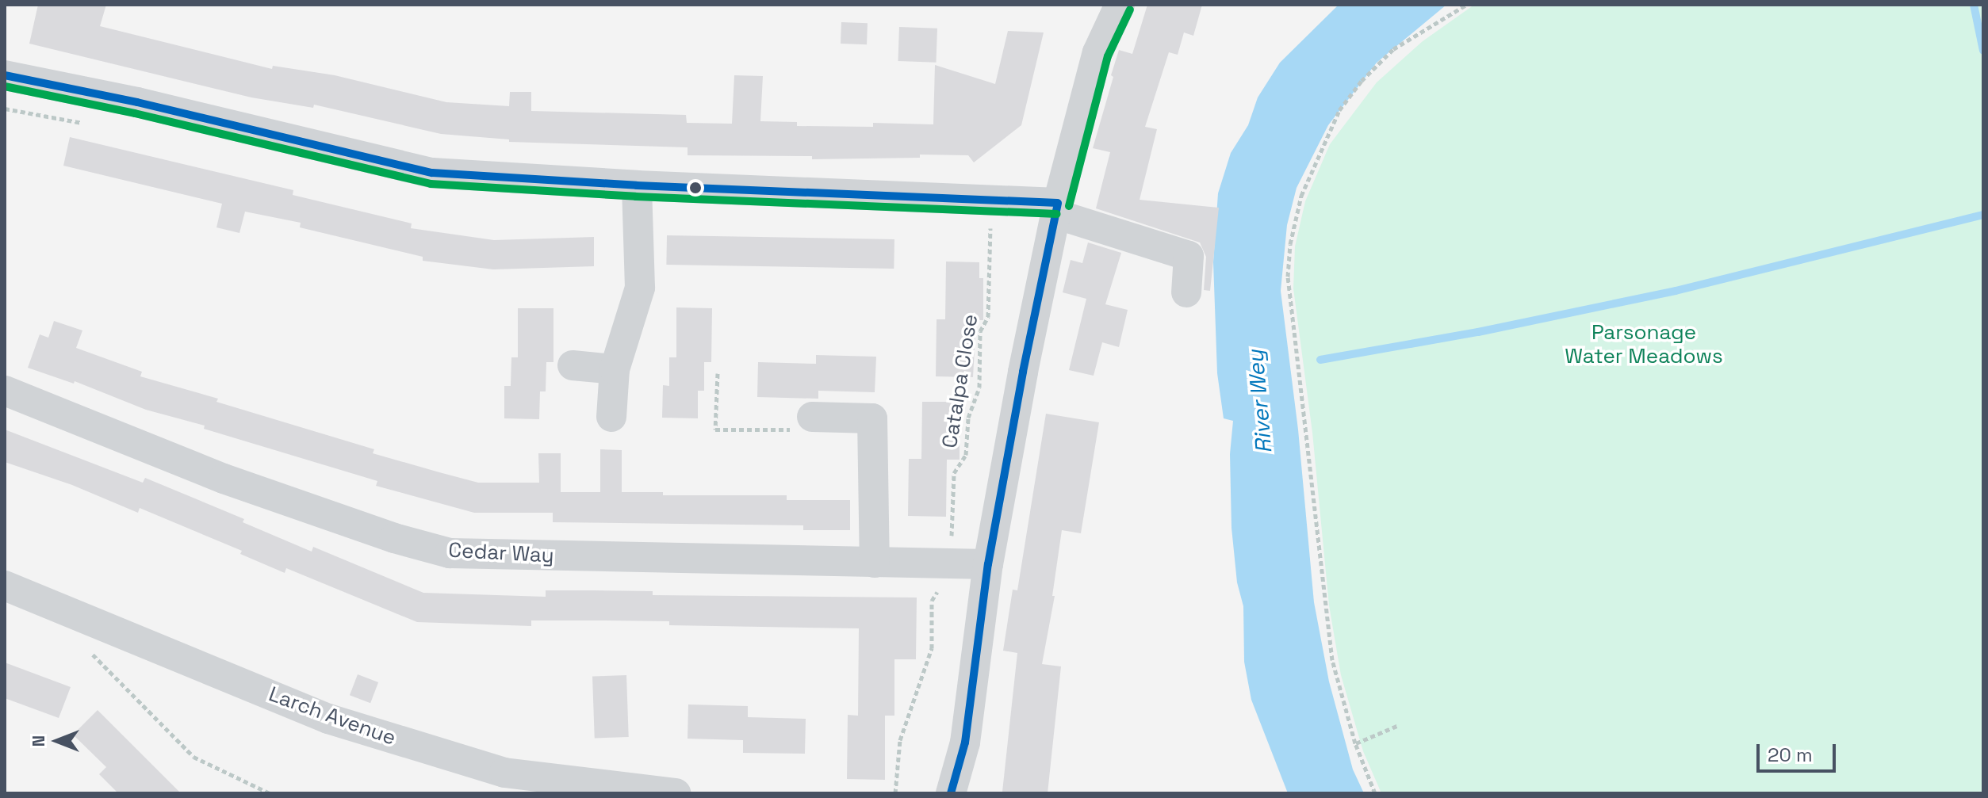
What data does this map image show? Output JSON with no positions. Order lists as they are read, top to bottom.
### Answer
{
  "streets": {
    "street": ["Cedar Way", "Larch Avenue"],
    "path": ["Catalpa Close"]
  },
  "crossings": [
    ["Catalpa Close", "Cedar Way"]
  ],
  "water": ["River Wey"],
  "parks": ["Parsonage Water Meadows"],
  "scale_bar": "20 m",
  "north": "left"
}
